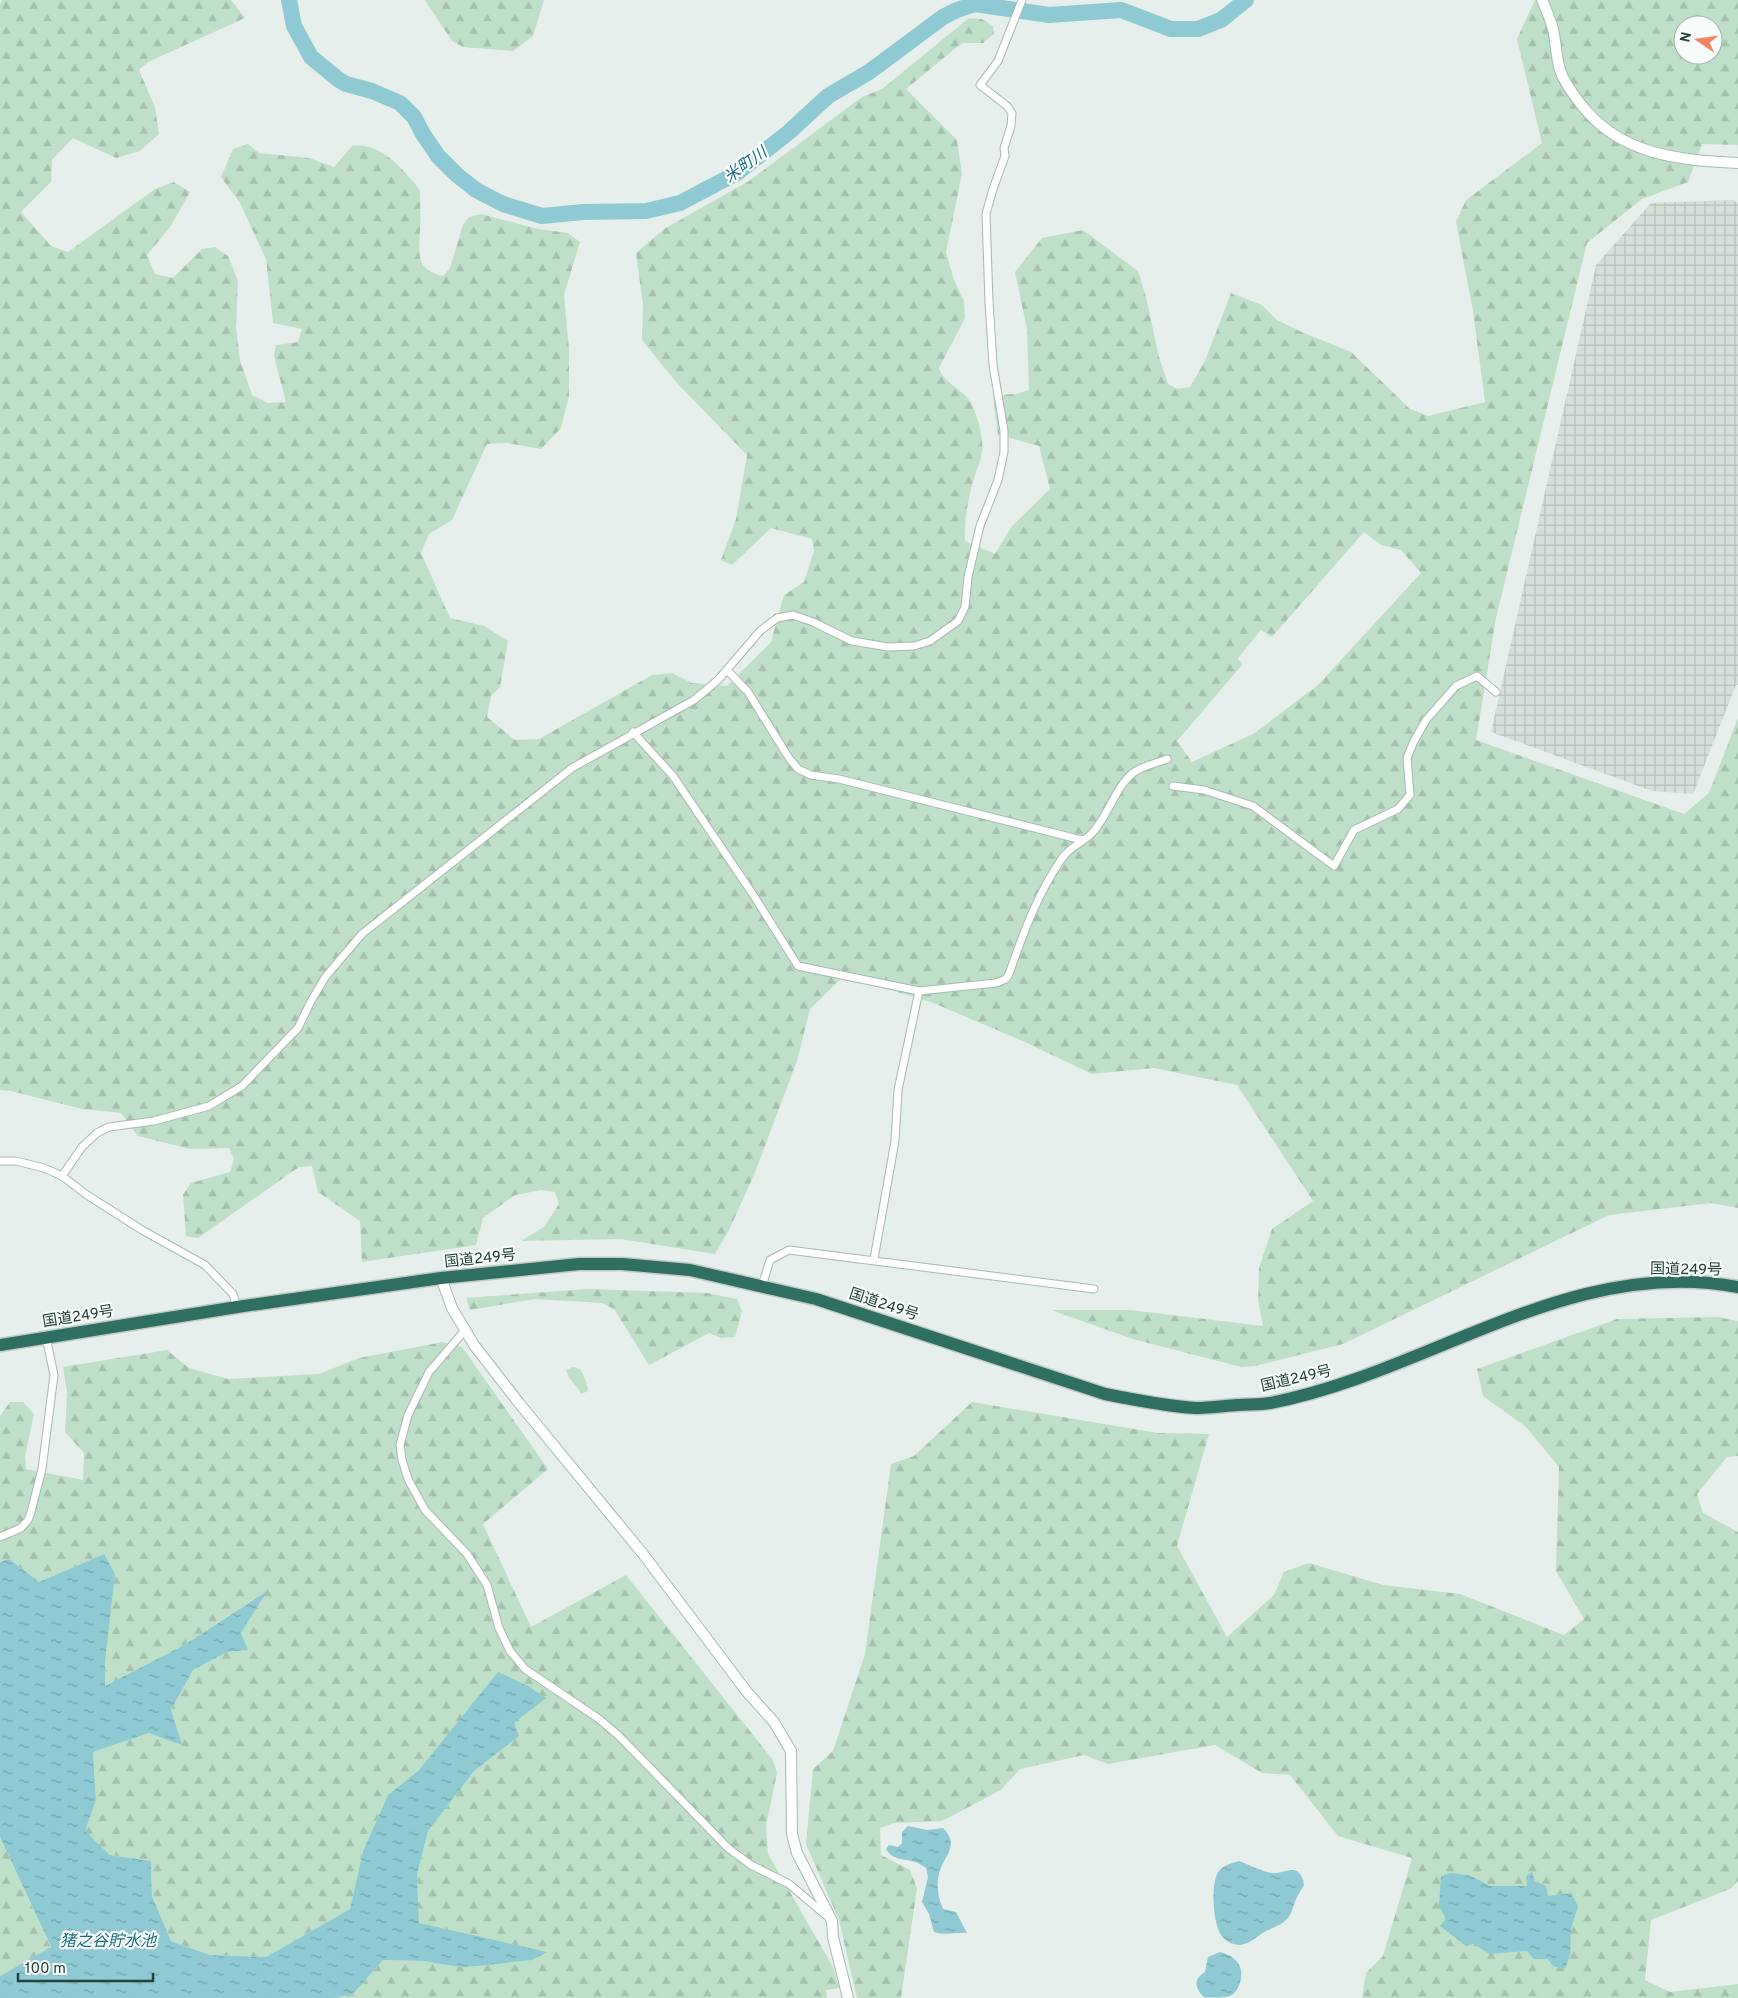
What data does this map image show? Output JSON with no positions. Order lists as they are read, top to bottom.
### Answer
{
  "streets": {
    "highway": ["国道249号"]
  },
  "water": ["米町川", "猪之谷貯水池"],
  "scale_bar": "100 m",
  "north": "left"
}
